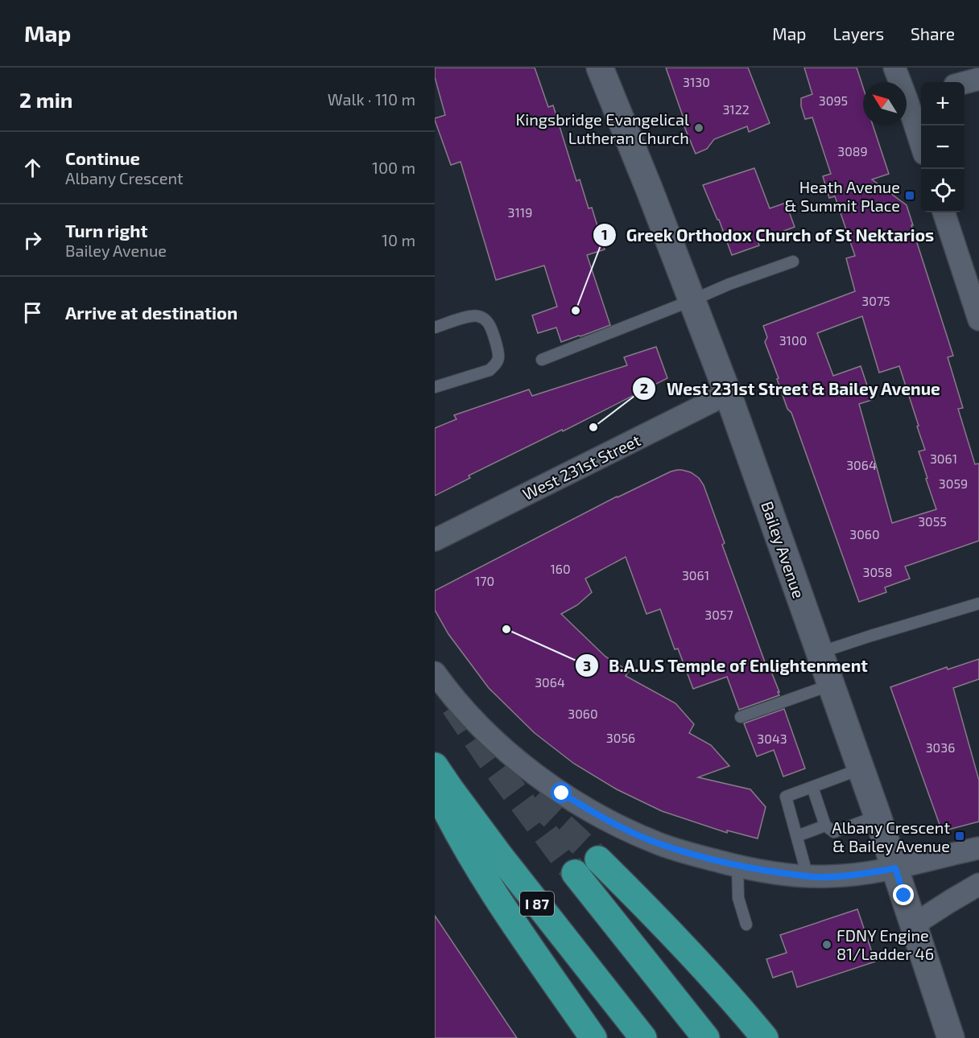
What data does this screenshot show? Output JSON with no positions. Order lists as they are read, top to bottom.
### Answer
{
  "streets": {
    "highway": ["I 87"],
    "main road": ["Bailey Avenue"],
    "street": ["West 231st Street"]
  },
  "crossings": [
    ["West 231st Street", "Bailey Avenue"]
  ],
  "places": {
    "other": [
      "Kingsbridge Evangelical Lutheran Church",
      "Greek Orthodox Church of St Nektarios",
      "West 231st Street & Bailey Avenue",
      "B.A.U.S Temple of Enlightenment",
      "FDNY Engine 81/Ladder 46"
    ],
    "transit": ["Heath Avenue & Summit Place", "Albany Crescent & Bailey Avenue"]
  },
  "house_numbers": [
    "3130",
    "3095",
    "3122",
    "3089",
    "3119",
    "3075",
    "3100",
    "3061",
    "3064",
    "3059",
    "3055",
    "3060",
    "160",
    "3058",
    "3061",
    "170",
    "3057",
    "3064",
    "3060",
    "3056",
    "3043",
    "3036"
  ],
  "north": "top left",
  "page": {
    "header": "Map",
    "nav": ["Map", "Layers", "Share"],
    "heading": ["2 min", "Walk · 110 m"],
    "map_buttons": ["+", "−"],
    "list": [
      ["Continue", "Albany Crescent", "100 m"],
      ["Turn right", "Bailey Avenue", "10 m"],
      "Arrive at destination"
    ]
  }
}
